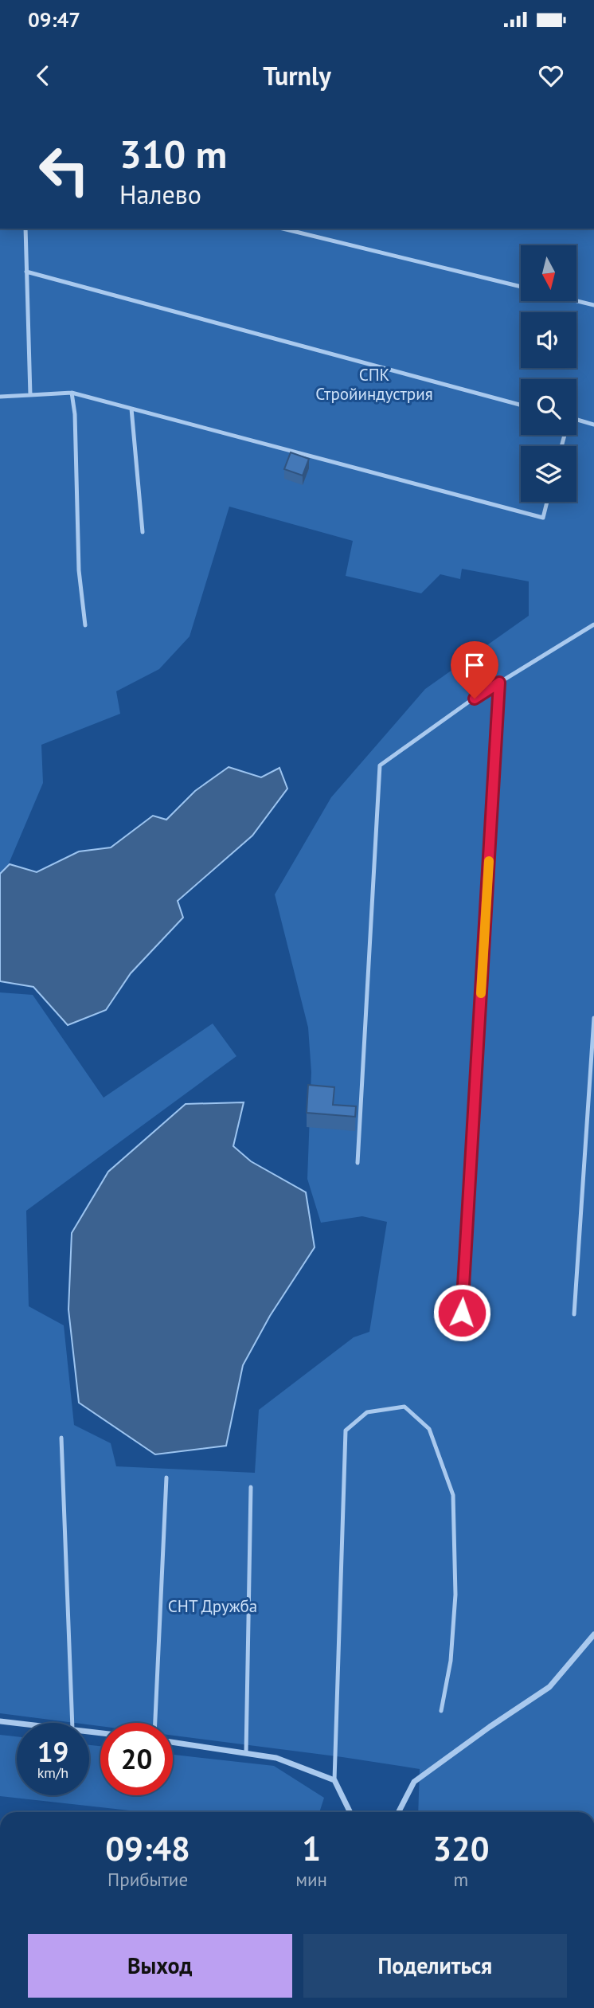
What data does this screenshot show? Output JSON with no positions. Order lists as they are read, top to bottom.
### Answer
{
  "parks": ["СПК Стройиндустрия", "СНТ Дружба"],
  "north": "bottom",
  "page": {
    "status": "09:47",
    "header": "Turnly",
    "turn": ["310 m", "Налево"],
    "speed": "19 km/h",
    "limit": "20",
    "eta": [
      "09:48",
      "Прибытие",
      "1",
      "мин",
      "320",
      "m"
    ],
    "buttons": ["Выход", "Поделиться"]
  }
}
